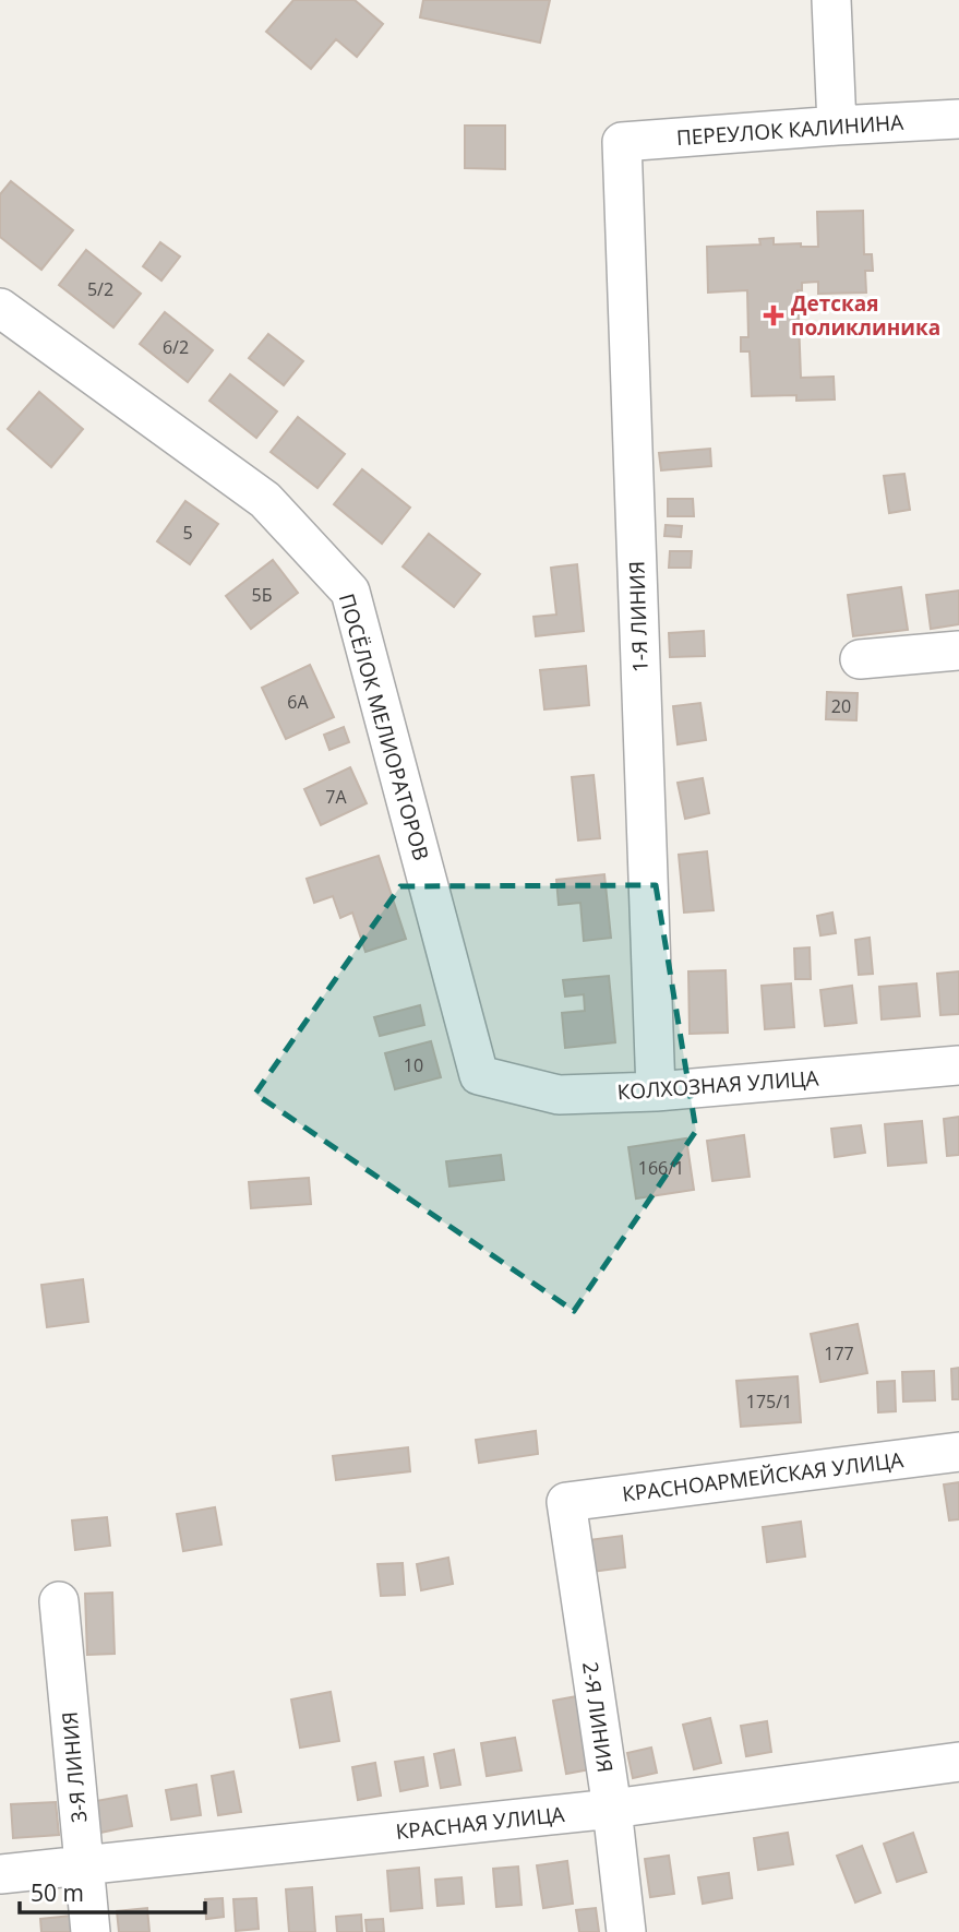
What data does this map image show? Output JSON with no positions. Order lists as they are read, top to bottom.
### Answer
{
  "streets": {
    "street": [
      "ПЕРЕУЛОК КАЛИНИНА",
      "1-Я ЛИНИЯ",
      "ПОСЁЛОК МЕЛИОРАТОРОВ",
      "КОЛХОЗНАЯ УЛИЦА",
      "КРАСНОАРМЕЙСКАЯ УЛИЦА",
      "2-Я ЛИНИЯ",
      "3-Я ЛИНИЯ",
      "КРАСНАЯ УЛИЦА"
    ]
  },
  "crossings": [
    ["ПЕРЕУЛОК КАЛИНИНА", "1-Я ЛИНИЯ"],
    ["1-Я ЛИНИЯ", "КОЛХОЗНАЯ УЛИЦА"],
    ["ПОСЁЛОК МЕЛИОРАТОРОВ", "КОЛХОЗНАЯ УЛИЦА"],
    ["КРАСНОАРМЕЙСКАЯ УЛИЦА", "2-Я ЛИНИЯ"],
    ["2-Я ЛИНИЯ", "КРАСНАЯ УЛИЦА"],
    ["3-Я ЛИНИЯ", "КРАСНАЯ УЛИЦА"]
  ],
  "places": {
    "health": ["Детская поликлиника"]
  },
  "house_numbers": [
    "5/2",
    "6/2",
    "5",
    "5Б",
    "6А",
    "20",
    "7А",
    "10",
    "166/1",
    "177",
    "175/1"
  ],
  "scale_bar": "50 m"
}
